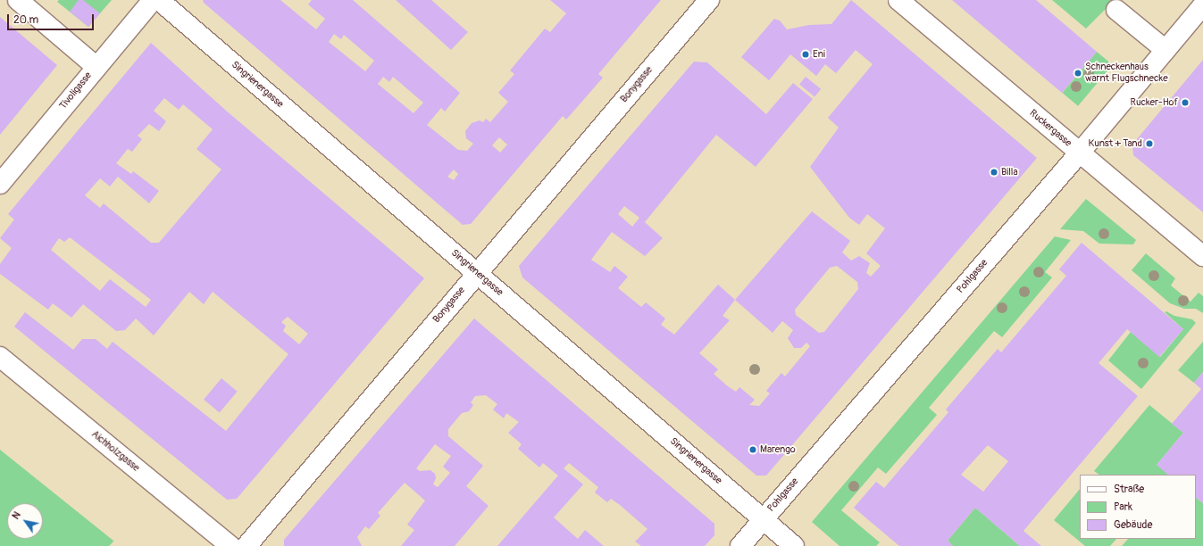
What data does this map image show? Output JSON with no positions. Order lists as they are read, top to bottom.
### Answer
{
  "streets": {
    "street": [
      "Singrienergasse",
      "Bonygasse",
      "Tivoligasse",
      "Ruckergasse",
      "Pohlgasse",
      "Aichholzgasse"
    ]
  },
  "crossings": [
    ["Singrienergasse", "Bonygasse"],
    ["Singrienergasse", "Pohlgasse"],
    ["Ruckergasse", "Pohlgasse"]
  ],
  "places": [
    "Eni",
    "Schneckenhaus warnt Flugschnecke",
    "Rucker-Hof",
    "Kunst + Tand",
    "Billa",
    "Marengo"
  ],
  "legend": ["Straße", "Park", "Gebäude"],
  "scale_bar": "20 m",
  "north": "top left"
}
